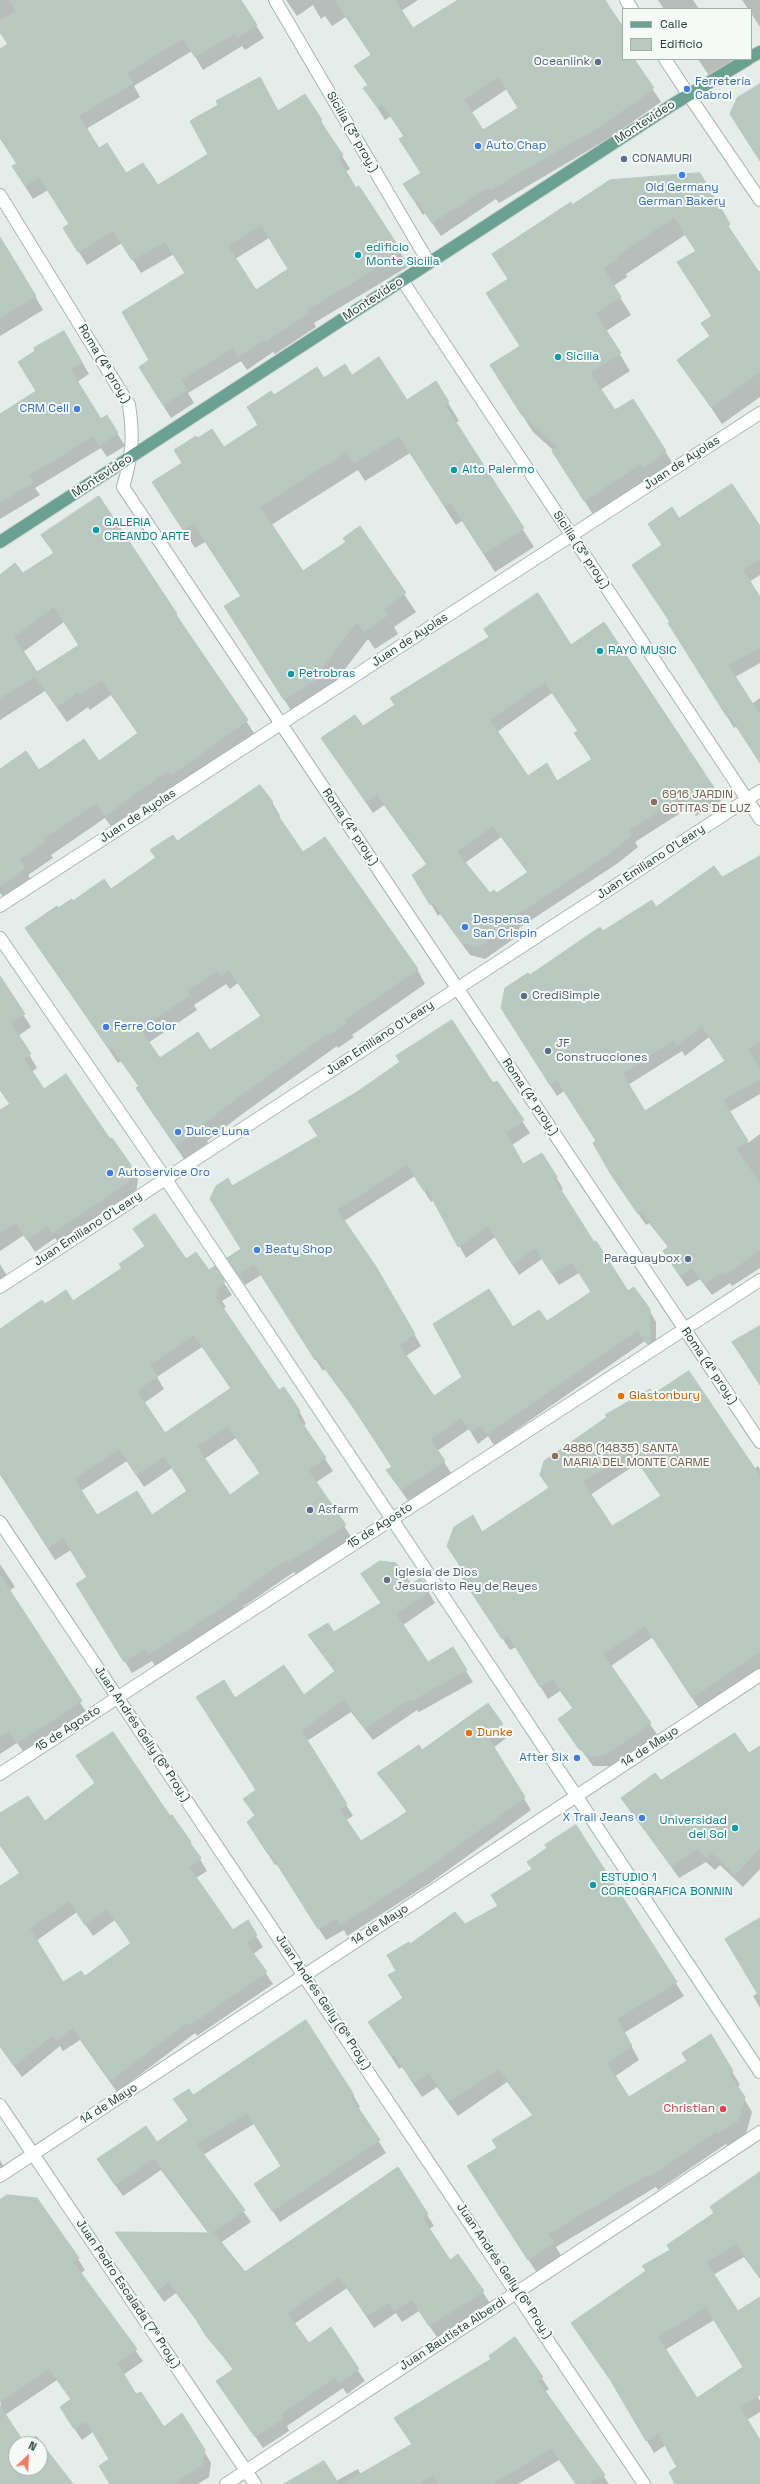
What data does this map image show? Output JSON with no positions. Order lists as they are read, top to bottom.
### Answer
{
  "streets": {
    "main road": ["Montevideo"],
    "street": [
      "Sicilia (3ª proy.)",
      "Roma (4ª proy.)",
      "Juan de Ayolas",
      "Juan Emiliano O'Leary",
      "15 de Agosto",
      "Juan Andrés Gelly (6ª Proy.)",
      "14 de Mayo",
      "Juan Pedro Escalada (7ª Proy.)",
      "Juan Bautista Alberdi"
    ]
  },
  "crossings": [
    ["Montevideo", "Sicilia (3ª proy.)"],
    ["Montevideo", "Roma (4ª proy.)"],
    ["Sicilia (3ª proy.)", "Juan de Ayolas"],
    ["Sicilia (3ª proy.)", "Juan Emiliano O'Leary"],
    ["Roma (4ª proy.)", "Juan de Ayolas"],
    ["Roma (4ª proy.)", "Juan Emiliano O'Leary"],
    ["Roma (4ª proy.)", "15 de Agosto"],
    ["15 de Agosto", "Juan Andrés Gelly (6ª Proy.)"],
    ["Juan Andrés Gelly (6ª Proy.)", "14 de Mayo"],
    ["Juan Andrés Gelly (6ª Proy.)", "Juan Bautista Alberdi"],
    ["14 de Mayo", "Juan Pedro Escalada (7ª Proy.)"],
    ["Juan Pedro Escalada (7ª Proy.)", "Juan Bautista Alberdi"]
  ],
  "places": [
    "Oceanlink",
    "Ferretería Cabrol",
    "Auto Chap",
    "CONAMURI",
    "Old Germany German Bakery",
    "edificio Monte Sicilia",
    "Sicilia",
    "CRM Cell",
    "Alto Palermo",
    "GALERIA CREANDO ARTE",
    "RAYO MUSIC",
    "Petrobras",
    "6916 JARDIN GOTITAS DE LUZ",
    "Despensa San Crispin",
    "CrediSimple",
    "Ferre Color",
    "JF Construcciones",
    "Dulce Luna",
    "Autoservice Oro",
    "Beaty Shop",
    "Paraguaybox",
    "Glastonbury",
    "4886 (14835) SANTA MARIA DEL MONTE CARME",
    "Asfarm",
    "Iglesia de Dios Jesucristo Rey de Reyes",
    "Dunke",
    "After Six",
    "X Trail Jeans",
    "Universidad del Sol",
    "ESTUDIO 1 COREOGRAFICA BONNIN",
    "Christian"
  ],
  "legend": ["Calle", "Edificio"],
  "north": "top right"
}
